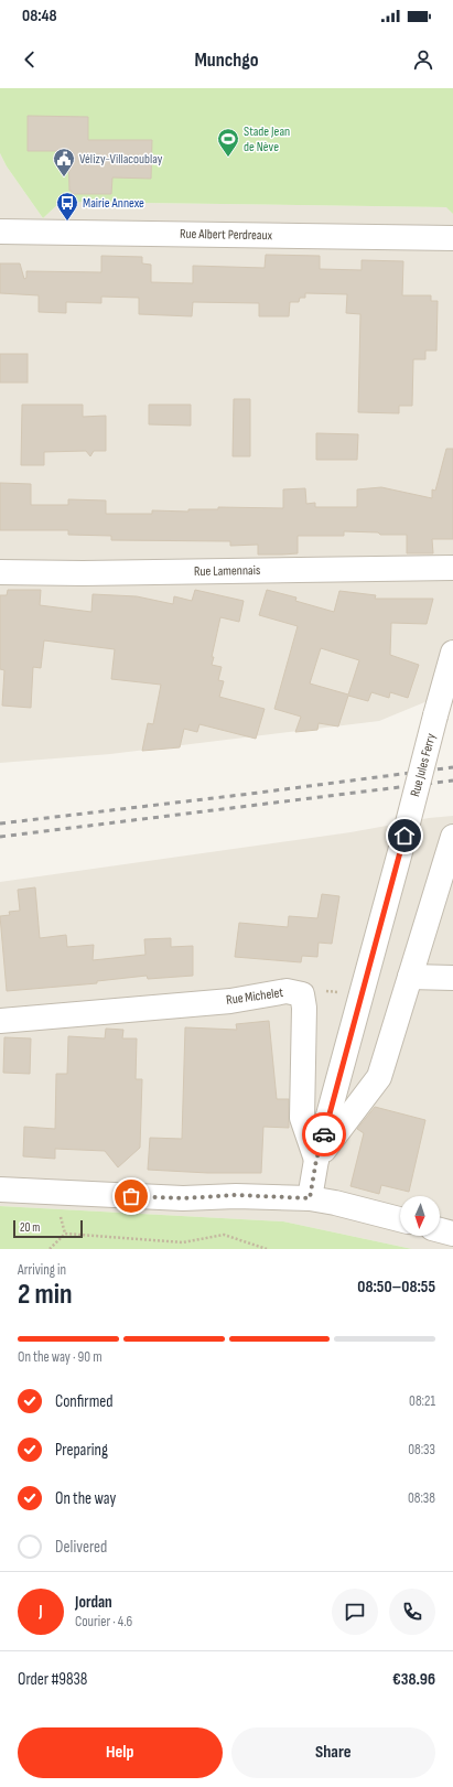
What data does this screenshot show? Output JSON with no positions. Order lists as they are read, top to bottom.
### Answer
{
  "streets": {
    "street": [
      "Rue Albert Perdreaux",
      "Rue Lamennais",
      "Rue Jules Ferry",
      "Rue Michelet"
    ]
  },
  "crossings": [
    ["Rue Jules Ferry", "Rue Michelet"]
  ],
  "places": {
    "sports": ["Stade Jean de Nève"],
    "public building": ["Vélizy-Villacoublay"],
    "bus stop": ["Mairie Annexe"]
  },
  "scale_bar": "20 m",
  "north": "bottom",
  "page": {
    "status": "08:48",
    "header": "Munchgo",
    "scale": "20 m",
    "heading": ["2 min", "Arriving in", "08:50–08:55"],
    "panel": [
      "Jordan",
      "Courier · 4.6",
      "Order #9838",
      "€38.96"
    ],
    "bar": "On the way · 90 m",
    "list": [
      ["Confirmed", "08:21"],
      ["Preparing", "08:33"],
      ["On the way", "08:38"],
      "Delivered"
    ],
    "round": "J",
    "buttons": ["Help", "Share"]
  }
}
